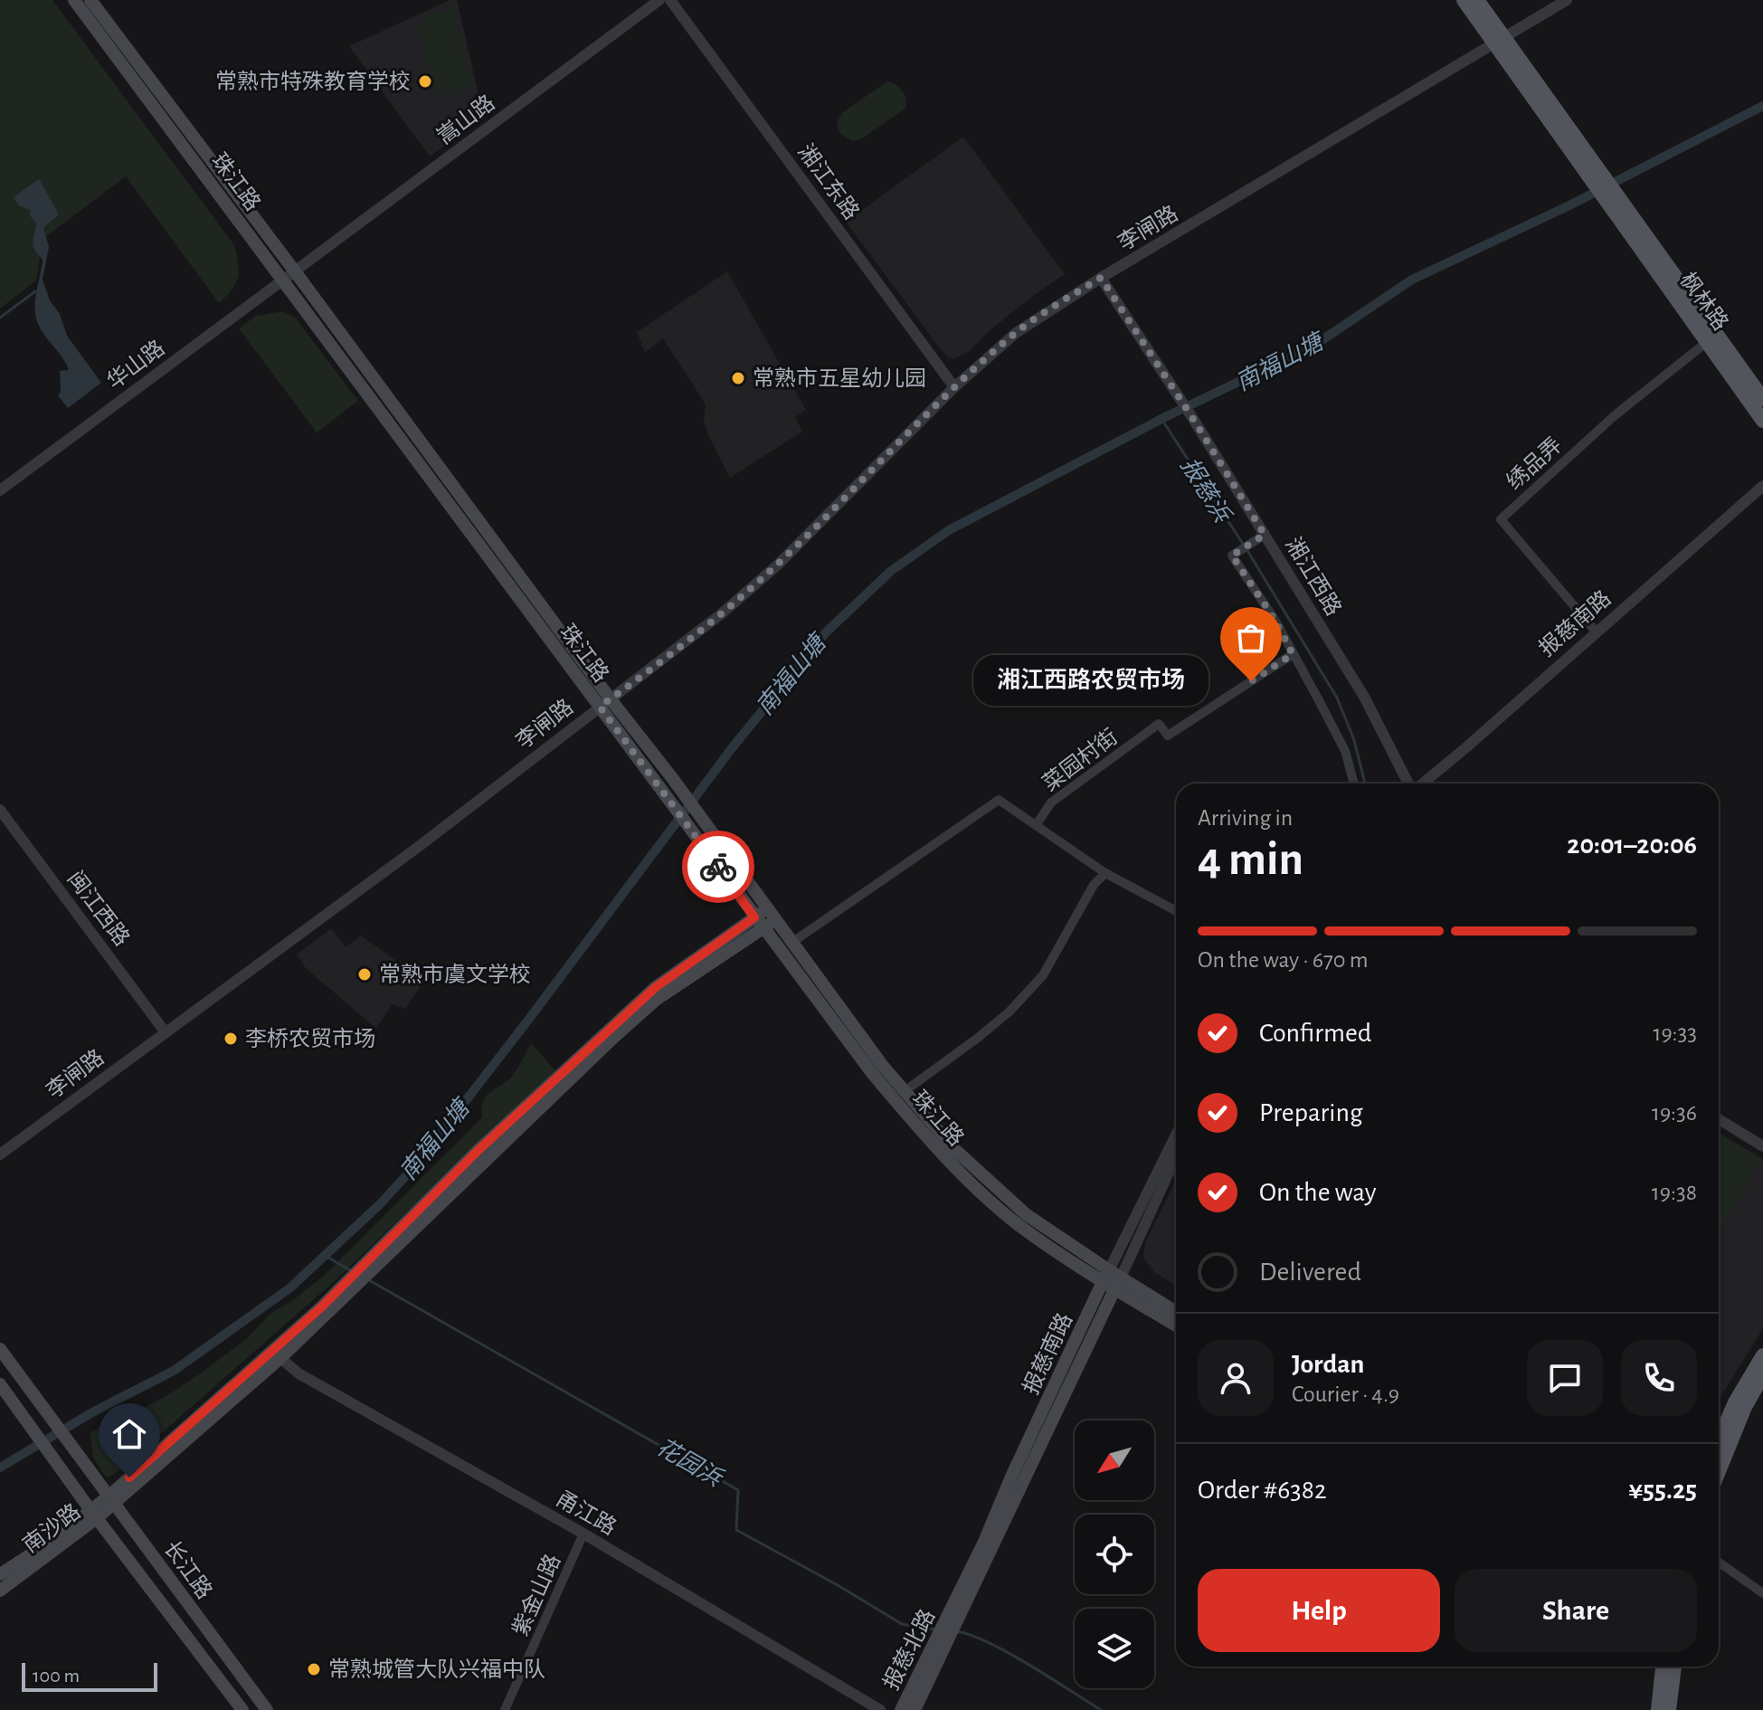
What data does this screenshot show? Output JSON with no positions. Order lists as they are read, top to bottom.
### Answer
{
  "streets": {
    "main road": [
      "珠江路",
      "枫林路",
      "报慈南路",
      "南沙路",
      "长江路",
      "报慈北路"
    ],
    "street": [
      "嵩山路",
      "湘江东路",
      "李闸路",
      "华山路",
      "绣品弄",
      "湘江西路",
      "菜园村街",
      "闽江西路",
      "甬江路",
      "紫金山路"
    ]
  },
  "crossings": [
    ["嵩山路", "珠江路"],
    ["嵩山路", "华山路"],
    ["珠江路", "李闸路"],
    ["珠江路", "华山路"],
    ["珠江路", "报慈南路"],
    ["珠江路", "南沙路"],
    ["湘江东路", "李闸路"],
    ["李闸路", "湘江西路"],
    ["李闸路", "闽江西路"],
    ["枫林路", "绣品弄"],
    ["绣品弄", "报慈南路"],
    ["报慈南路", "报慈北路"],
    ["甬江路", "南沙路"],
    ["甬江路", "紫金山路"],
    ["南沙路", "长江路"]
  ],
  "water": ["南福山塘", "报慈浜", "花园浜"],
  "places": [
    "常熟市特殊教育学校",
    "常熟市五星幼儿园",
    "湘江西路农贸市场",
    "常熟市虞文学校",
    "李桥农贸市场",
    "常熟城管大队兴福中队"
  ],
  "scale_bar": "100 m",
  "north": "bottom left",
  "page": {
    "bubble": "湘江西路农贸市场",
    "heading": ["4 min", "Arriving in", "20:01–20:06"],
    "panel": [
      "Jordan",
      "Courier · 4.9",
      "Order #6382",
      "¥55.25"
    ],
    "bar": "On the way · 670 m",
    "list": [
      ["Confirmed", "19:33"],
      ["Preparing", "19:36"],
      ["On the way", "19:38"],
      "Delivered"
    ],
    "buttons": ["Help", "Share"],
    "scale": "100 m"
  }
}
